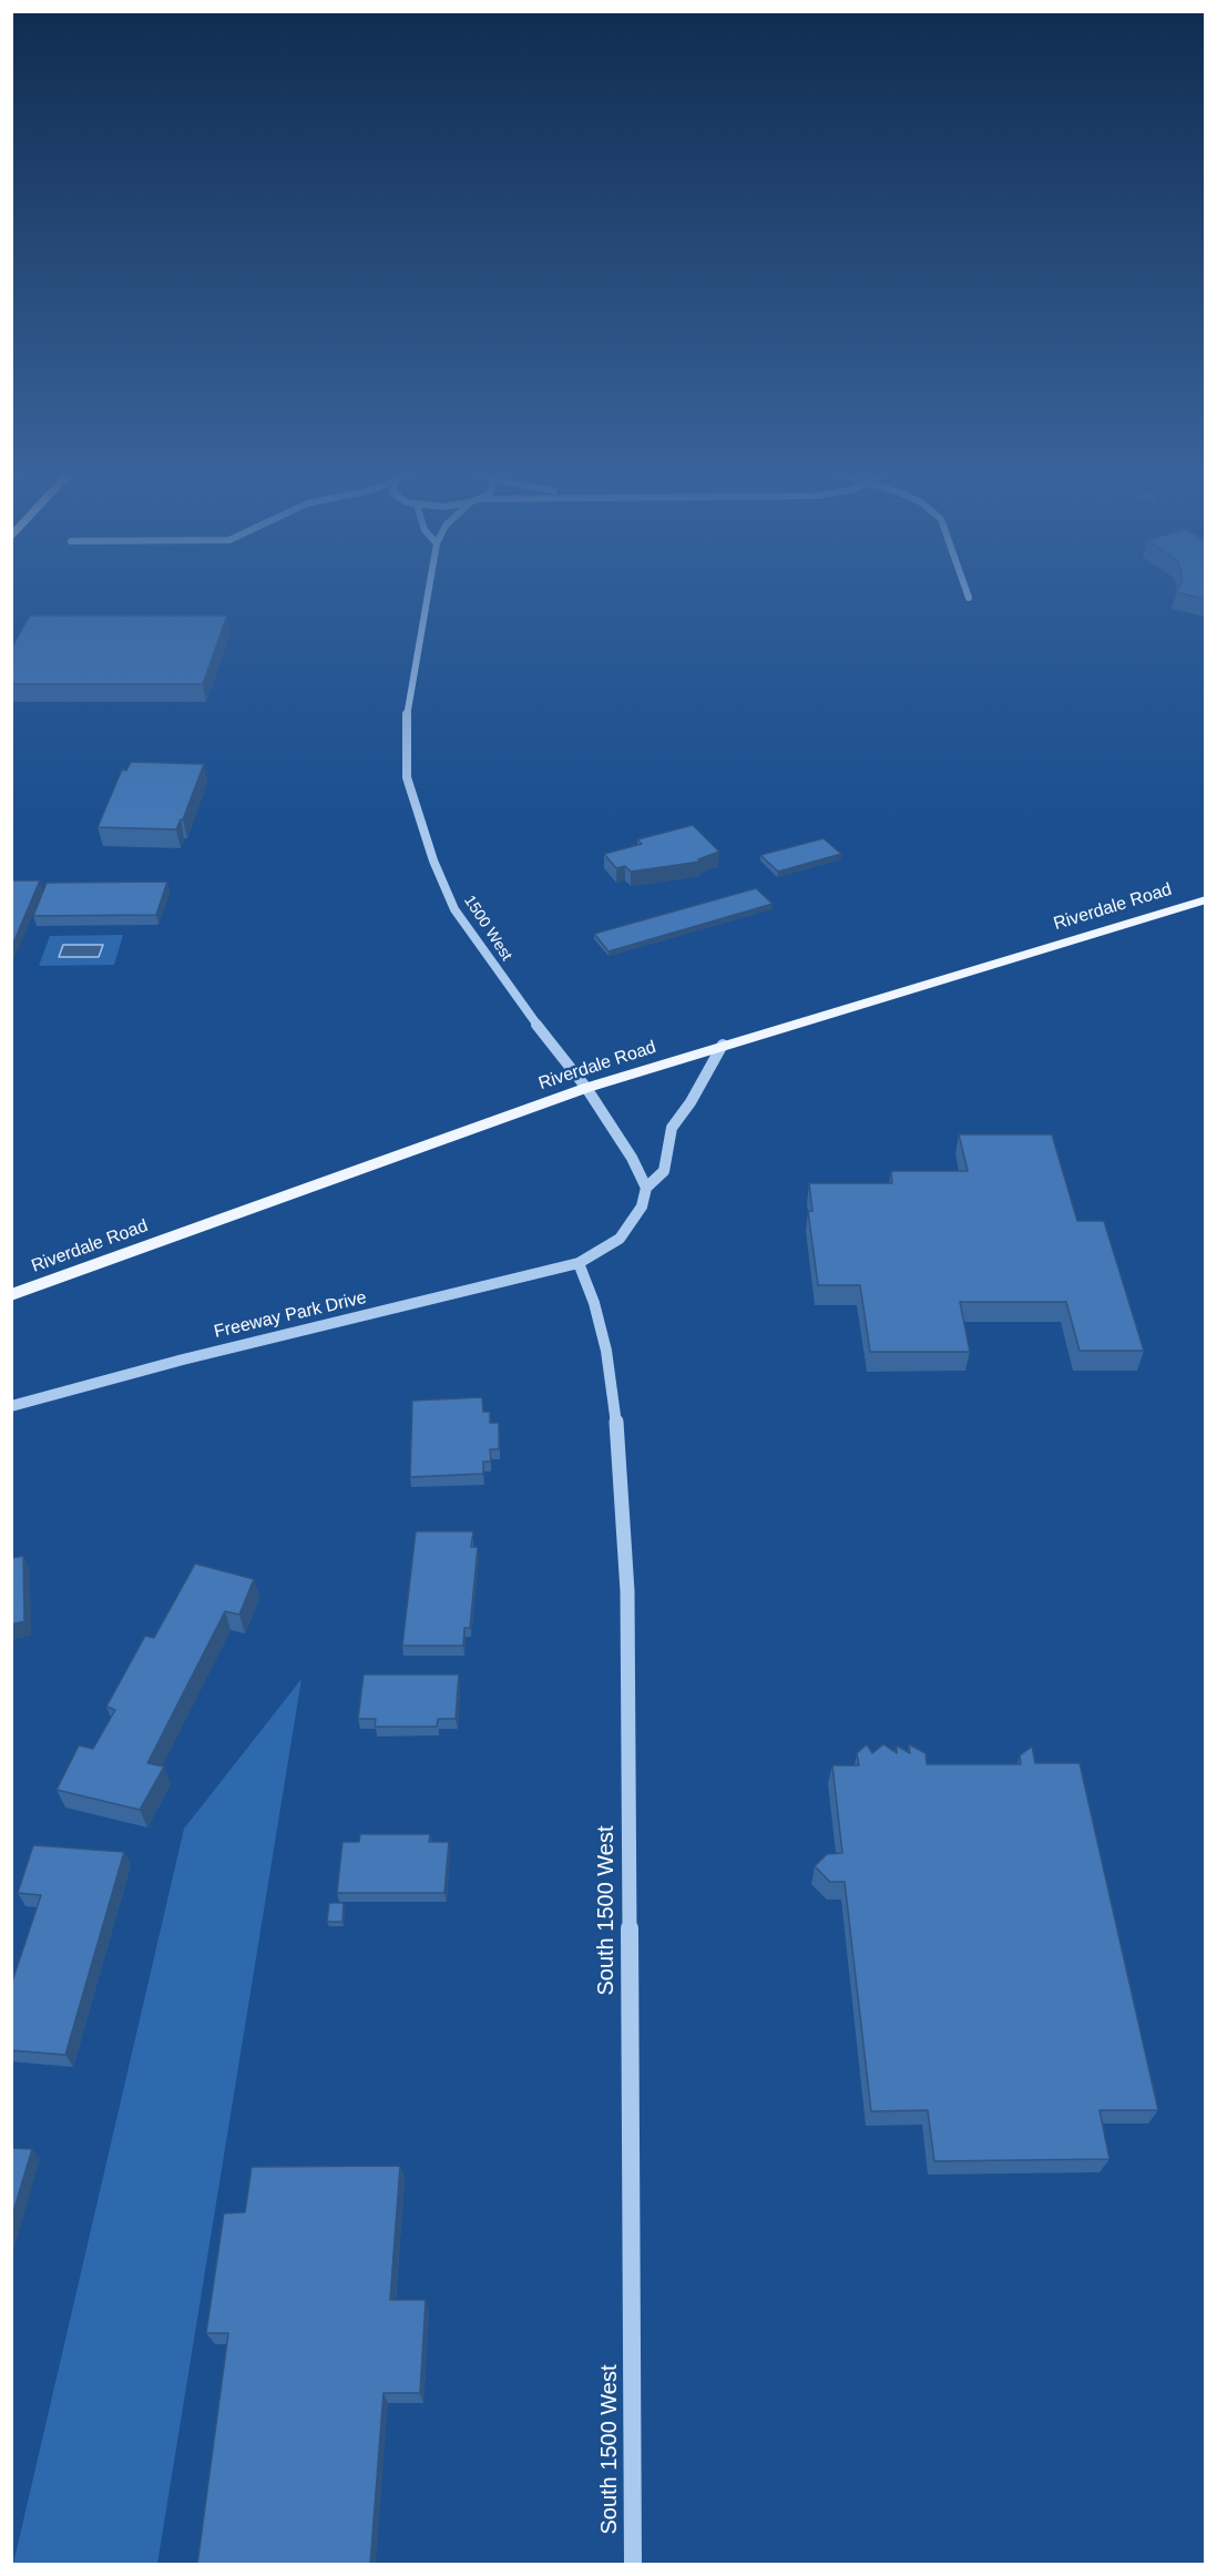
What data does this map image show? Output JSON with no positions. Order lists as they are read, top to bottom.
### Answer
{
  "streets": {
    "main road": ["Riverdale Road"],
    "street": ["1500 West", "Freeway Park Drive", "South 1500 West"]
  },
  "crossings": [
    ["Riverdale Road", "1500 West"],
    ["Freeway Park Drive", "South 1500 West"]
  ]
}
